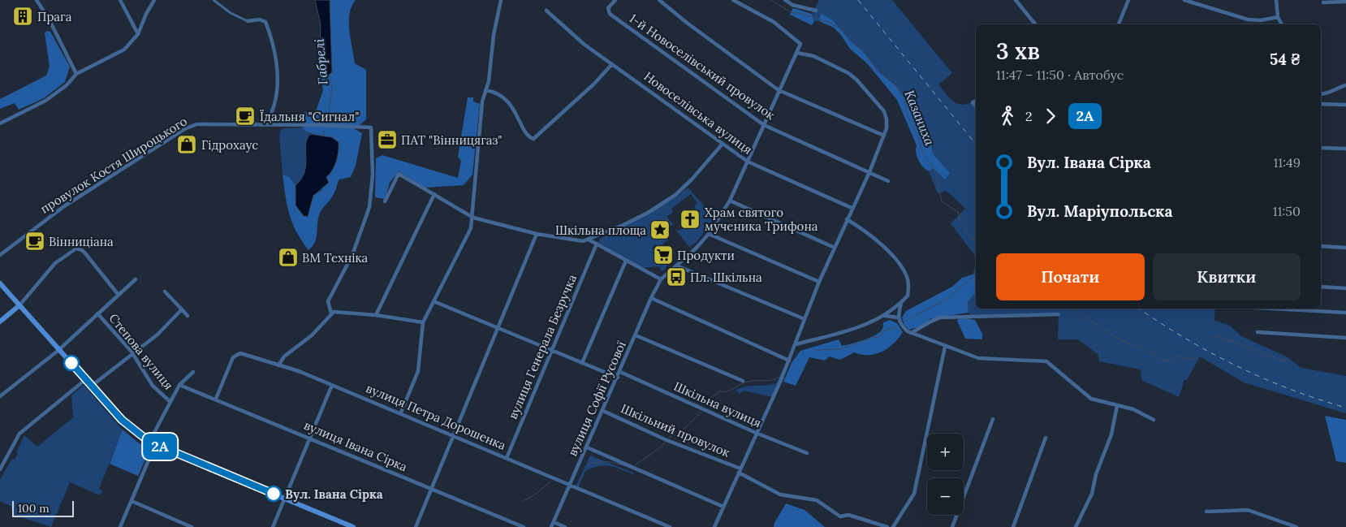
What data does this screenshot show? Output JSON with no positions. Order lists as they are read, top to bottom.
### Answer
{
  "streets": {
    "street": [
      "1-й Новоселівський провулок",
      "Новоселівська вулиця",
      "провулок Костя Широцького",
      "вулиця Генерала Безручка",
      "Степова вулиця",
      "вулиця Софії Русової",
      "Шкільна вулиця",
      "вулиця Петра Дорошенка",
      "Шкільний провулок",
      "вулиця Івана Сірка"
    ]
  },
  "crossings": [
    ["вулиця Генерала Безручка", "вулиця Петра Дорошенка"],
    ["вулиця Софії Русової", "Шкільна вулиця"],
    ["вулиця Софії Русової", "вулиця Петра Дорошенка"],
    ["вулиця Софії Русової", "Шкільний провулок"],
    ["вулиця Петра Дорошенка", "вулиця Івана Сірка"]
  ],
  "water": ["Габрелі", "Казаниха"],
  "places": {
    "building": ["Прага"],
    "cafe": ["Їдальня \"Сигнал\"", "Вінниціана"],
    "office": ["ПАТ \"Вінницягаз\""],
    "shop": ["Гідрохаус", "ВМ Техніка"],
    "church": ["Храм святого мученика Трифона"],
    "place": ["Шкільна площа"],
    "supermarket": ["Продукти"],
    "bus stop": ["Пл. Шкільна"],
    "other": ["Вул. Івана Сірка"]
  },
  "lines": ["bus line 2А"],
  "scale_bar": "100 m",
  "page": {
    "on_map": "2А",
    "heading": ["3 хв", "11:47 – 11:50 · Автобус", "54 ₴"],
    "legs": ["2", "2А"],
    "list": [
      {
        "name": "Вул. Івана Сірка",
        "value": "11:49"
      },
      {
        "name": "Вул. Маріупольска",
        "value": "11:50"
      }
    ],
    "buttons": ["Почати", "Квитки"],
    "map_buttons": ["+", "−"],
    "scale": "100 m"
  }
}
